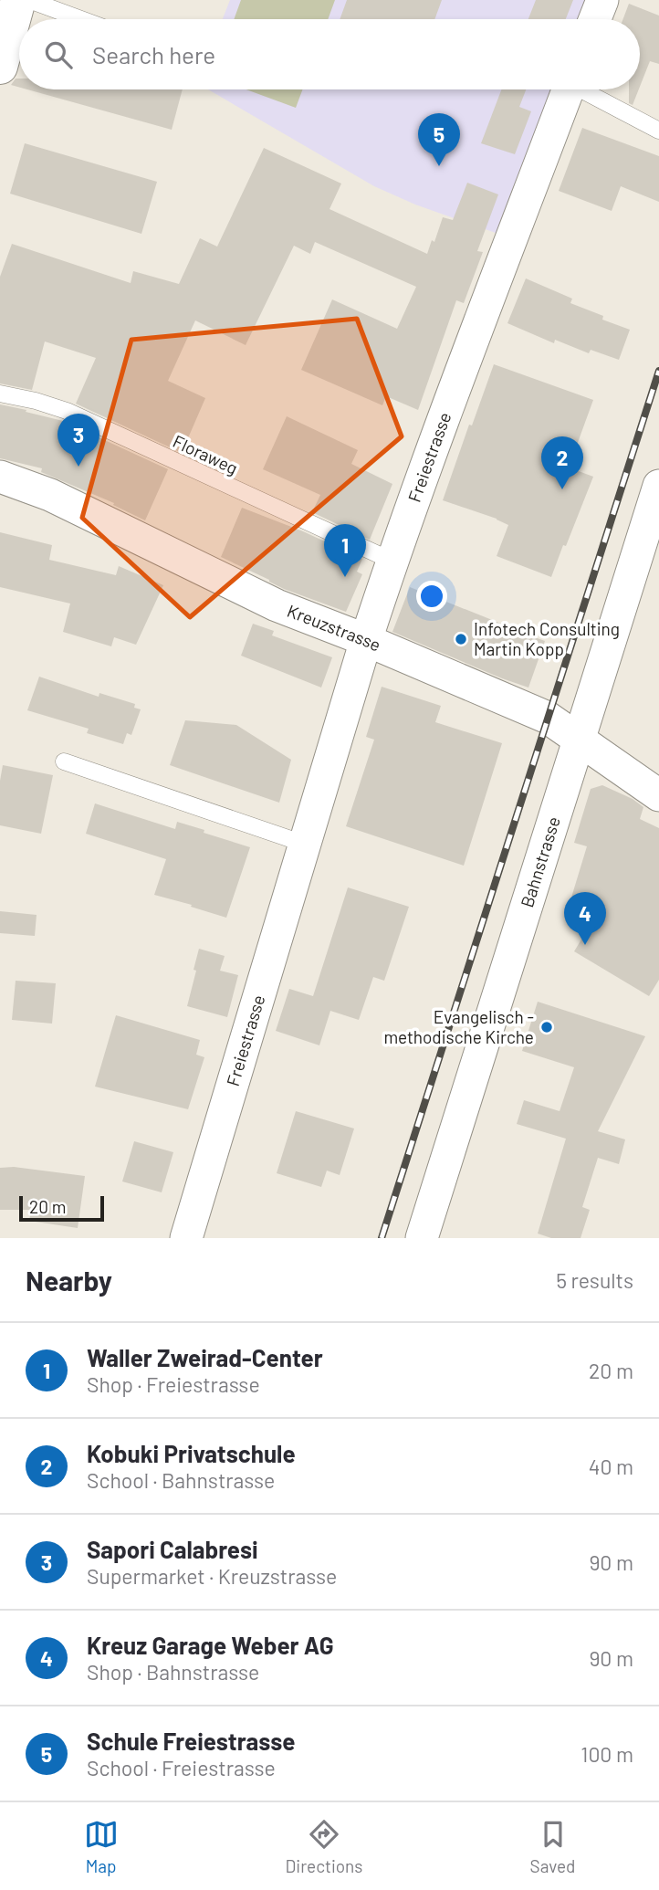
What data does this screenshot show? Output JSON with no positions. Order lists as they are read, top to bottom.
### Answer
{
  "streets": {
    "street": ["Freiestrasse", "Kreuzstrasse", "Bahnstrasse"],
    "lane": ["Floraweg"]
  },
  "crossings": [
    ["Floraweg", "Freiestrasse"],
    ["Freiestrasse", "Kreuzstrasse"],
    ["Kreuzstrasse", "Bahnstrasse"]
  ],
  "places": ["Infotech Consulting Martin Kopp", "Evangelisch - methodische Kirche"],
  "scale_bar": "20 m",
  "page": {
    "search": "Search here",
    "pins": [
      "5",
      "3",
      "2",
      "1",
      "4"
    ],
    "scale": "20 m",
    "heading": ["Nearby", "5 results"],
    "list": [
      {
        "mark": "1",
        "name": "Waller Zweirad-Center",
        "note": "Shop · Freiestrasse",
        "value": "20 m"
      },
      {
        "mark": "2",
        "name": "Kobuki Privatschule",
        "note": "School · Bahnstrasse",
        "value": "40 m"
      },
      {
        "mark": "3",
        "name": "Sapori Calabresi",
        "note": "Supermarket · Kreuzstrasse",
        "value": "90 m"
      },
      {
        "mark": "4",
        "name": "Kreuz Garage Weber AG",
        "note": "Shop · Bahnstrasse",
        "value": "90 m"
      },
      {
        "mark": "5",
        "name": "Schule Freiestrasse",
        "note": "School · Freiestrasse",
        "value": "100 m"
      }
    ],
    "nav": ["Map", "Directions", "Saved"]
  }
}
